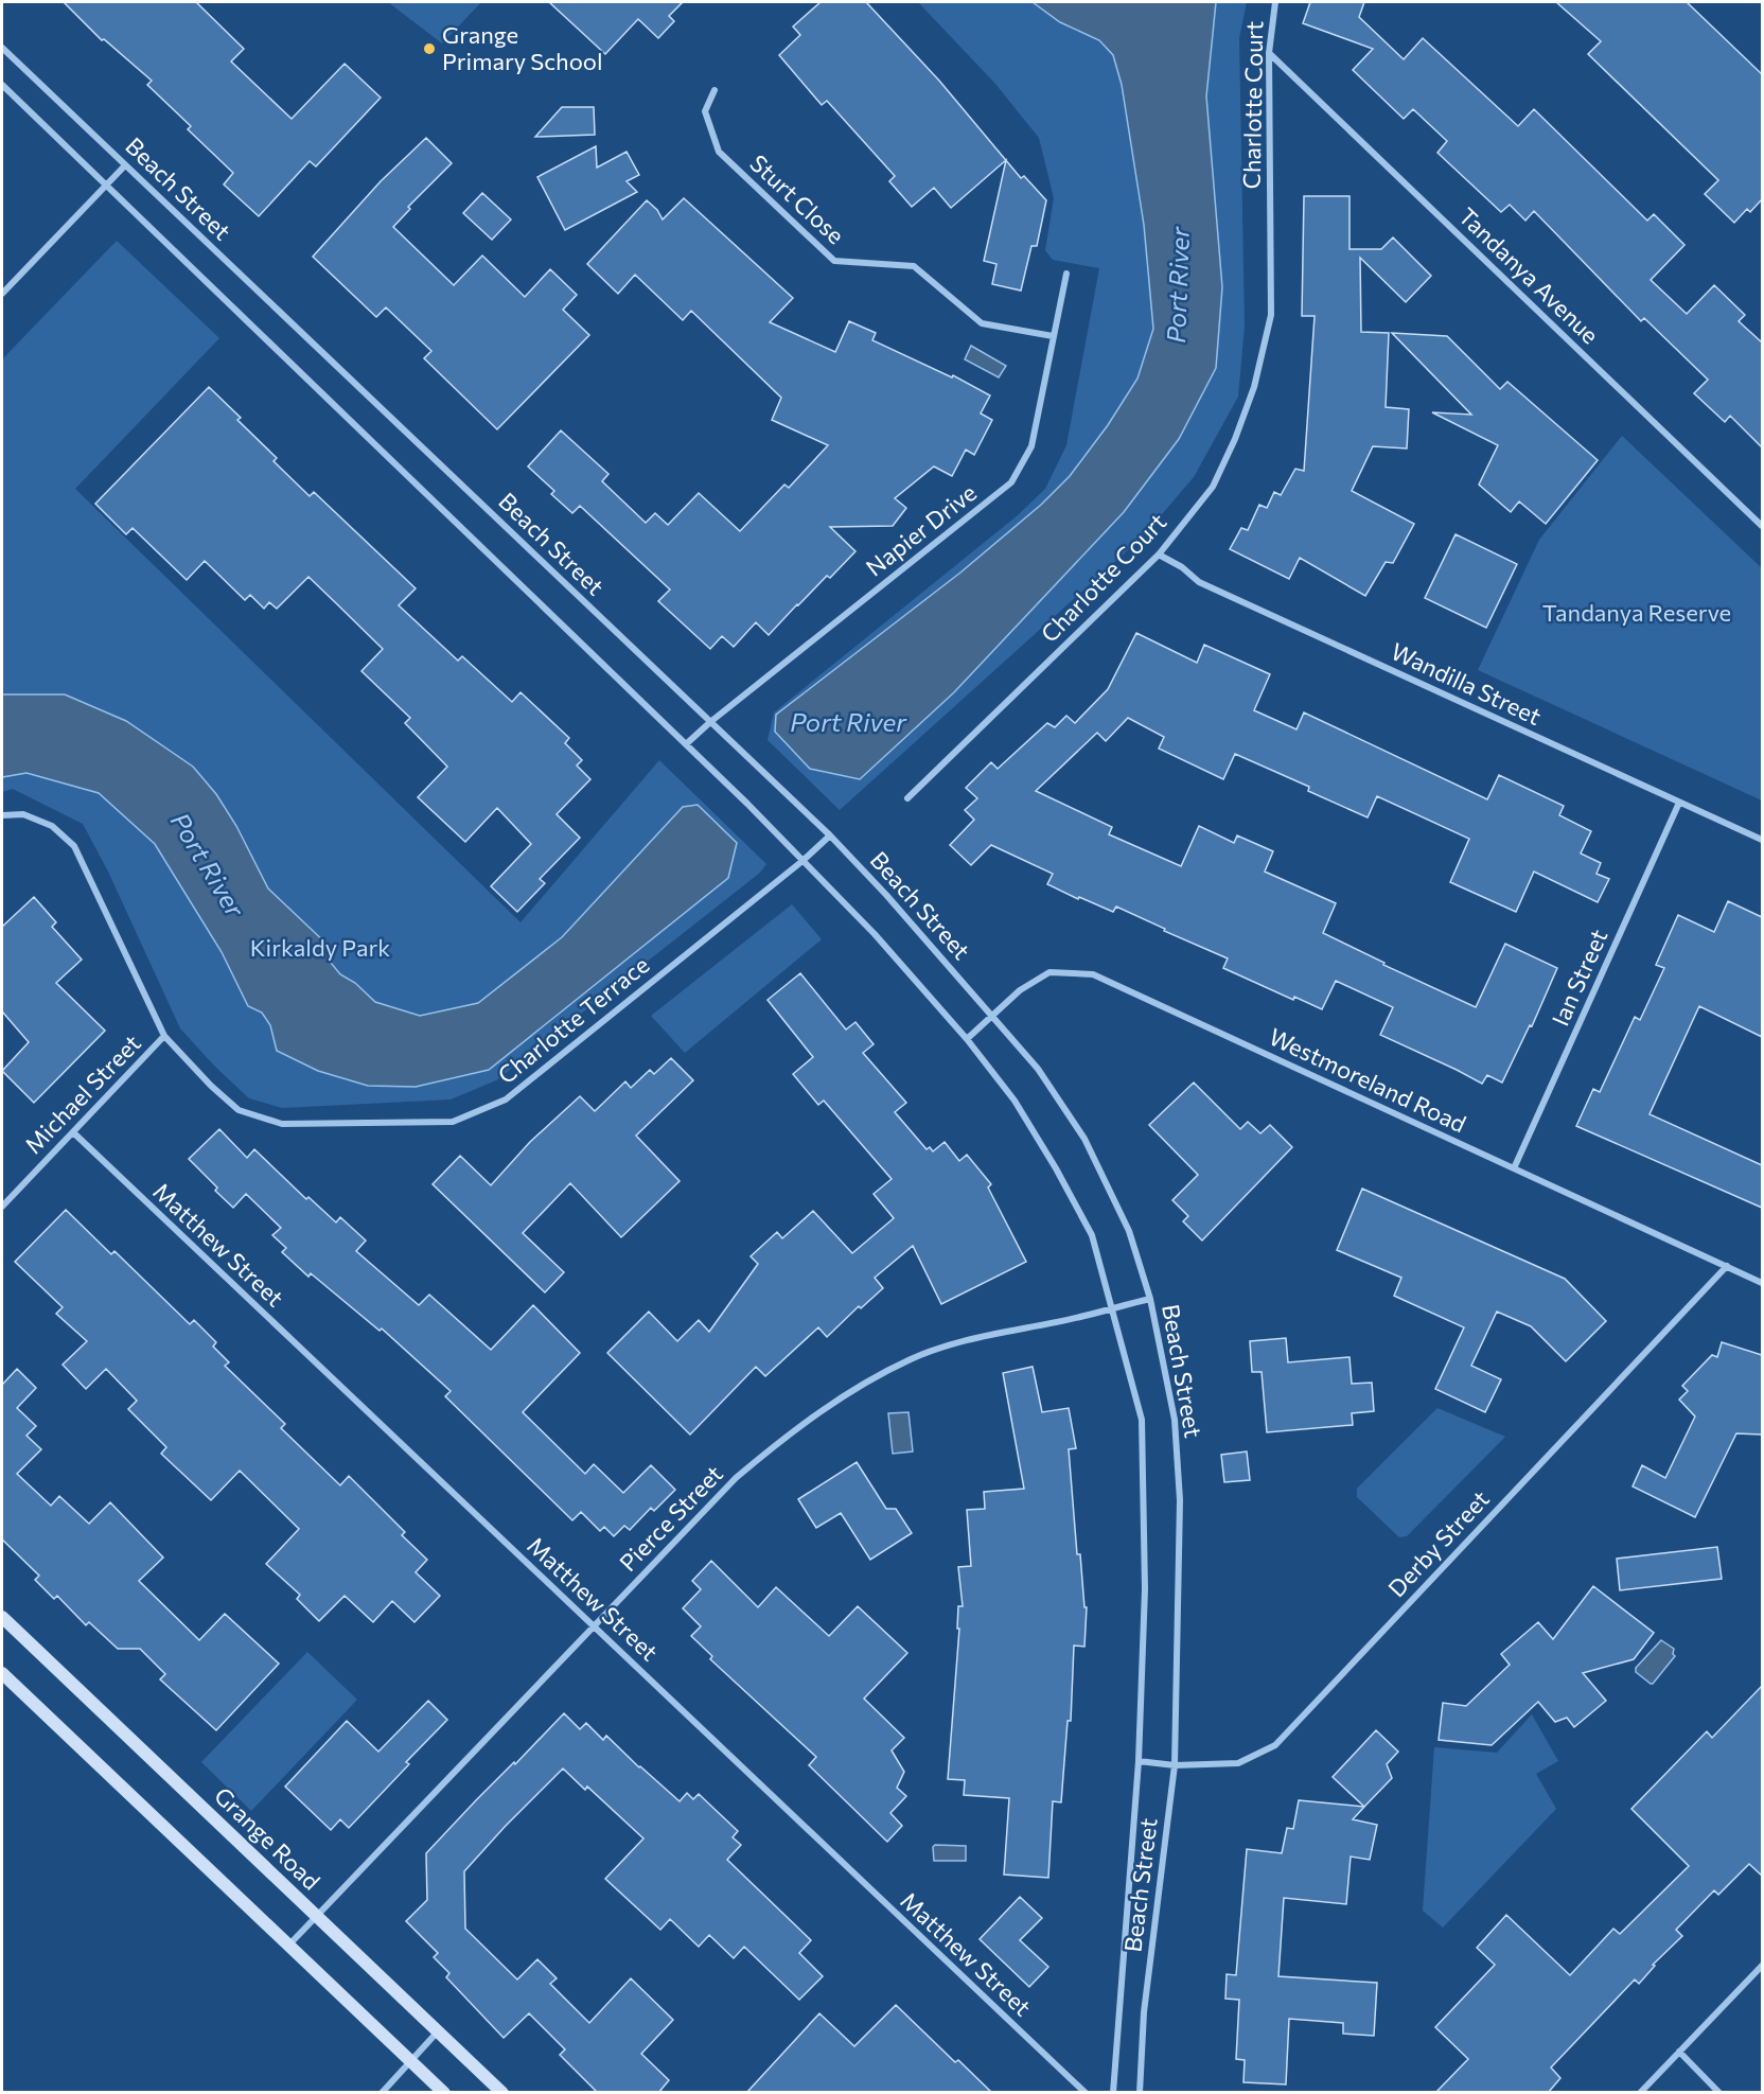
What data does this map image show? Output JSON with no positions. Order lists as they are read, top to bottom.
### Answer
{
  "streets": {
    "main road": ["Grange Road"],
    "street": [
      "Charlotte Court",
      "Beach Street",
      "Sturt Close",
      "Tandanya Avenue",
      "Napier Drive",
      "Wandilla Street",
      "Ian Street",
      "Charlotte Terrace",
      "Westmoreland Road",
      "Michael Street",
      "Matthew Street",
      "Pierce Street",
      "Derby Street"
    ]
  },
  "crossings": [
    ["Charlotte Court", "Tandanya Avenue"],
    ["Charlotte Court", "Wandilla Street"],
    ["Beach Street", "Napier Drive"],
    ["Beach Street", "Charlotte Terrace"],
    ["Beach Street", "Westmoreland Road"],
    ["Beach Street", "Pierce Street"],
    ["Beach Street", "Derby Street"],
    ["Sturt Close", "Napier Drive"],
    ["Wandilla Street", "Ian Street"],
    ["Ian Street", "Westmoreland Road"],
    ["Charlotte Terrace", "Michael Street"],
    ["Westmoreland Road", "Derby Street"],
    ["Michael Street", "Matthew Street"],
    ["Matthew Street", "Pierce Street"],
    ["Pierce Street", "Grange Road"]
  ],
  "water": ["Port River"],
  "parks": ["Tandanya Reserve", "Kirkaldy Park"],
  "places": ["Grange Primary School"]
}
